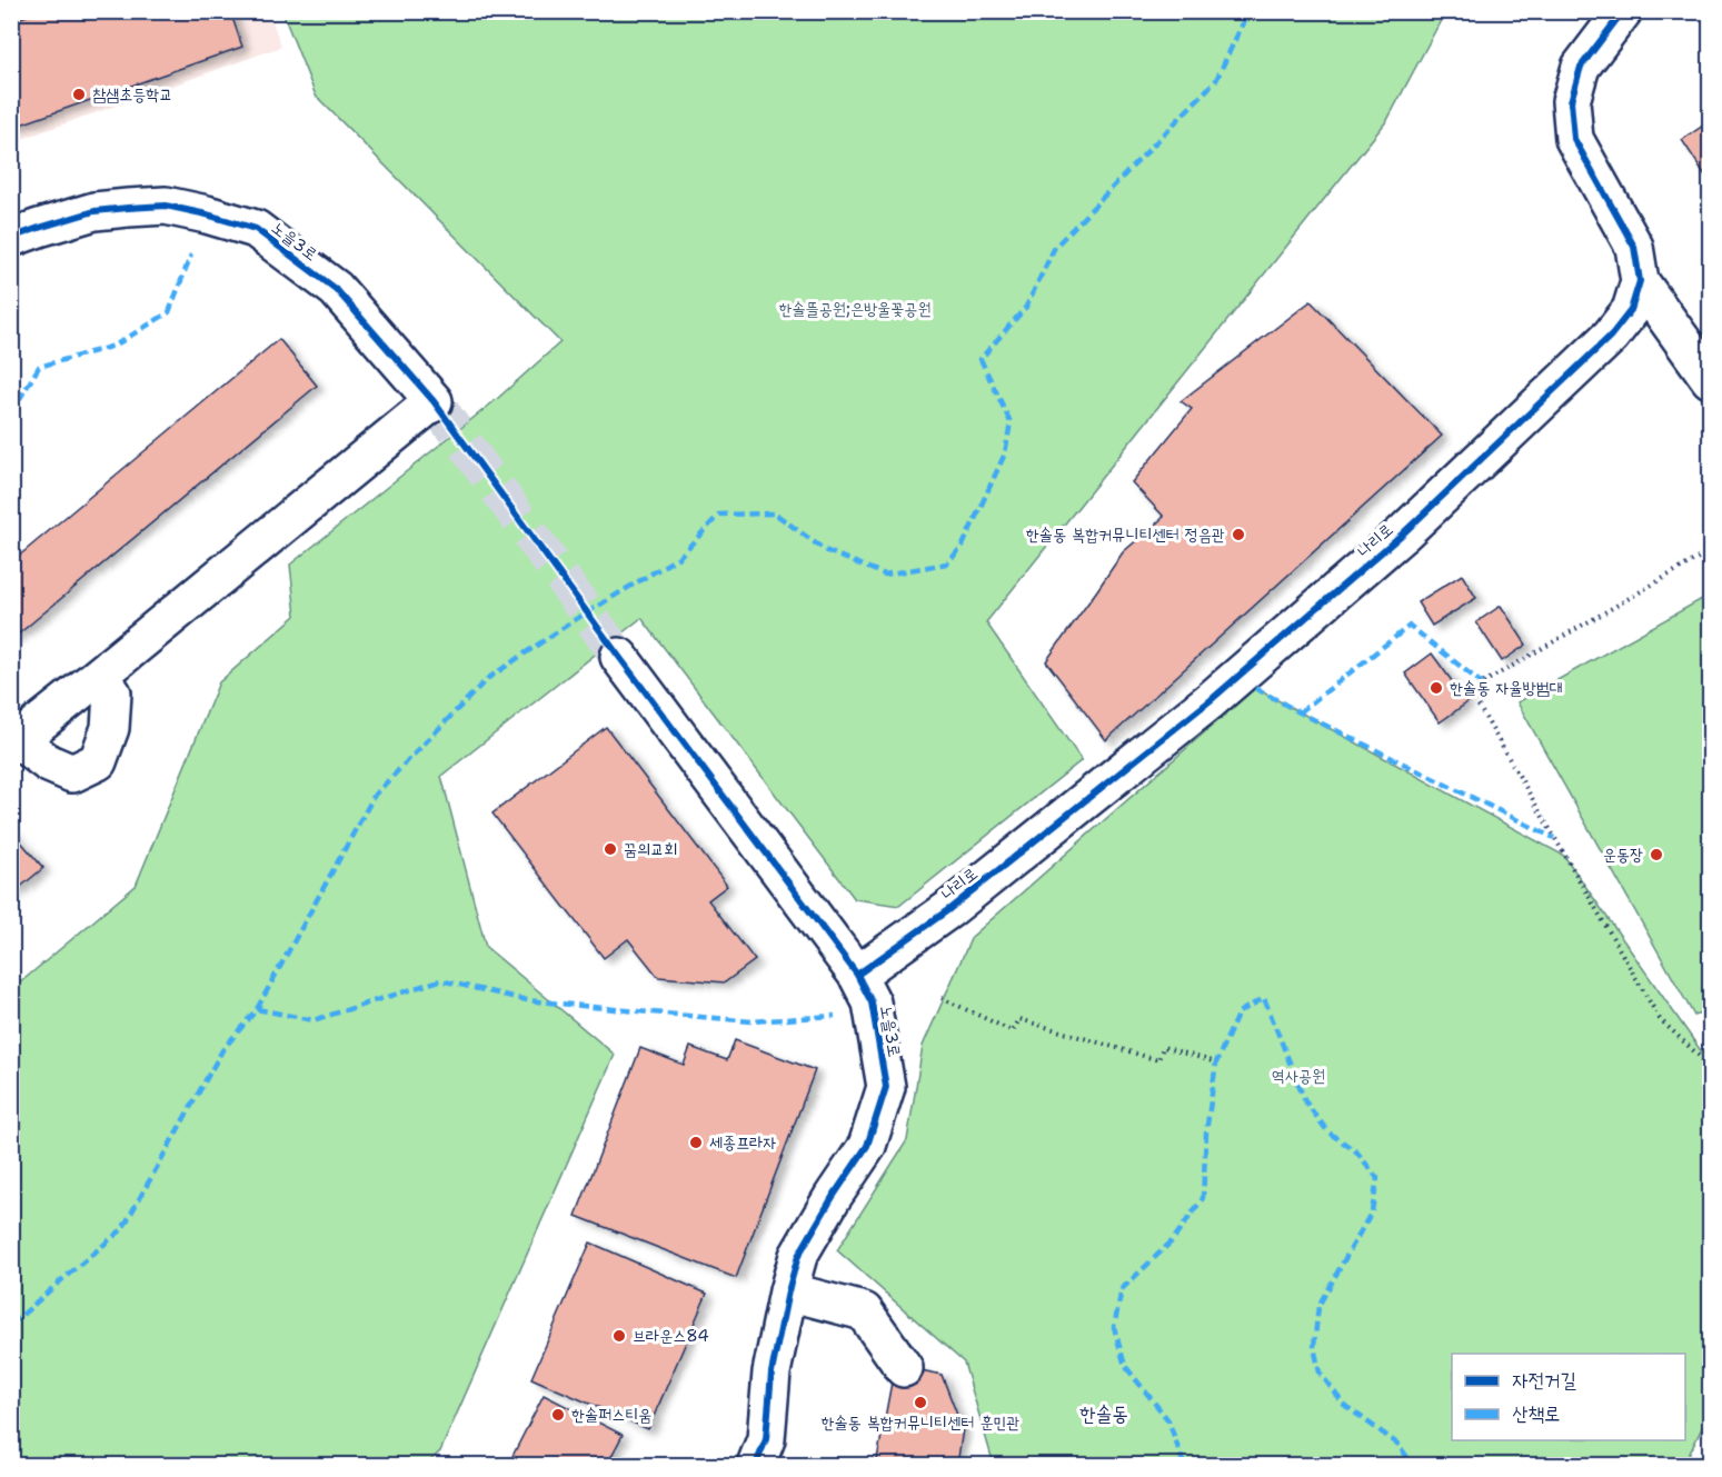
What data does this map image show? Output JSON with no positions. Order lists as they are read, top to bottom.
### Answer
{
  "streets": {
    "street": ["노을3로", "나리로"]
  },
  "crossings": [
    ["노을3로", "나리로"]
  ],
  "districts": ["한솔동"],
  "parks": ["한솔뜰공원;은방울꽃공원", "역사공원"],
  "places": [
    "참샘초등학교",
    "한솔동 복합커뮤니티센터 정음관",
    "한솔동 자율방범대",
    "꿈의교회",
    "운동장",
    "세종프라자",
    "브라운스84",
    "한솔동 복합커뮤니티센터 훈민관",
    "한솔퍼스티움"
  ],
  "legend": ["자전거길", "산책로"]
}
